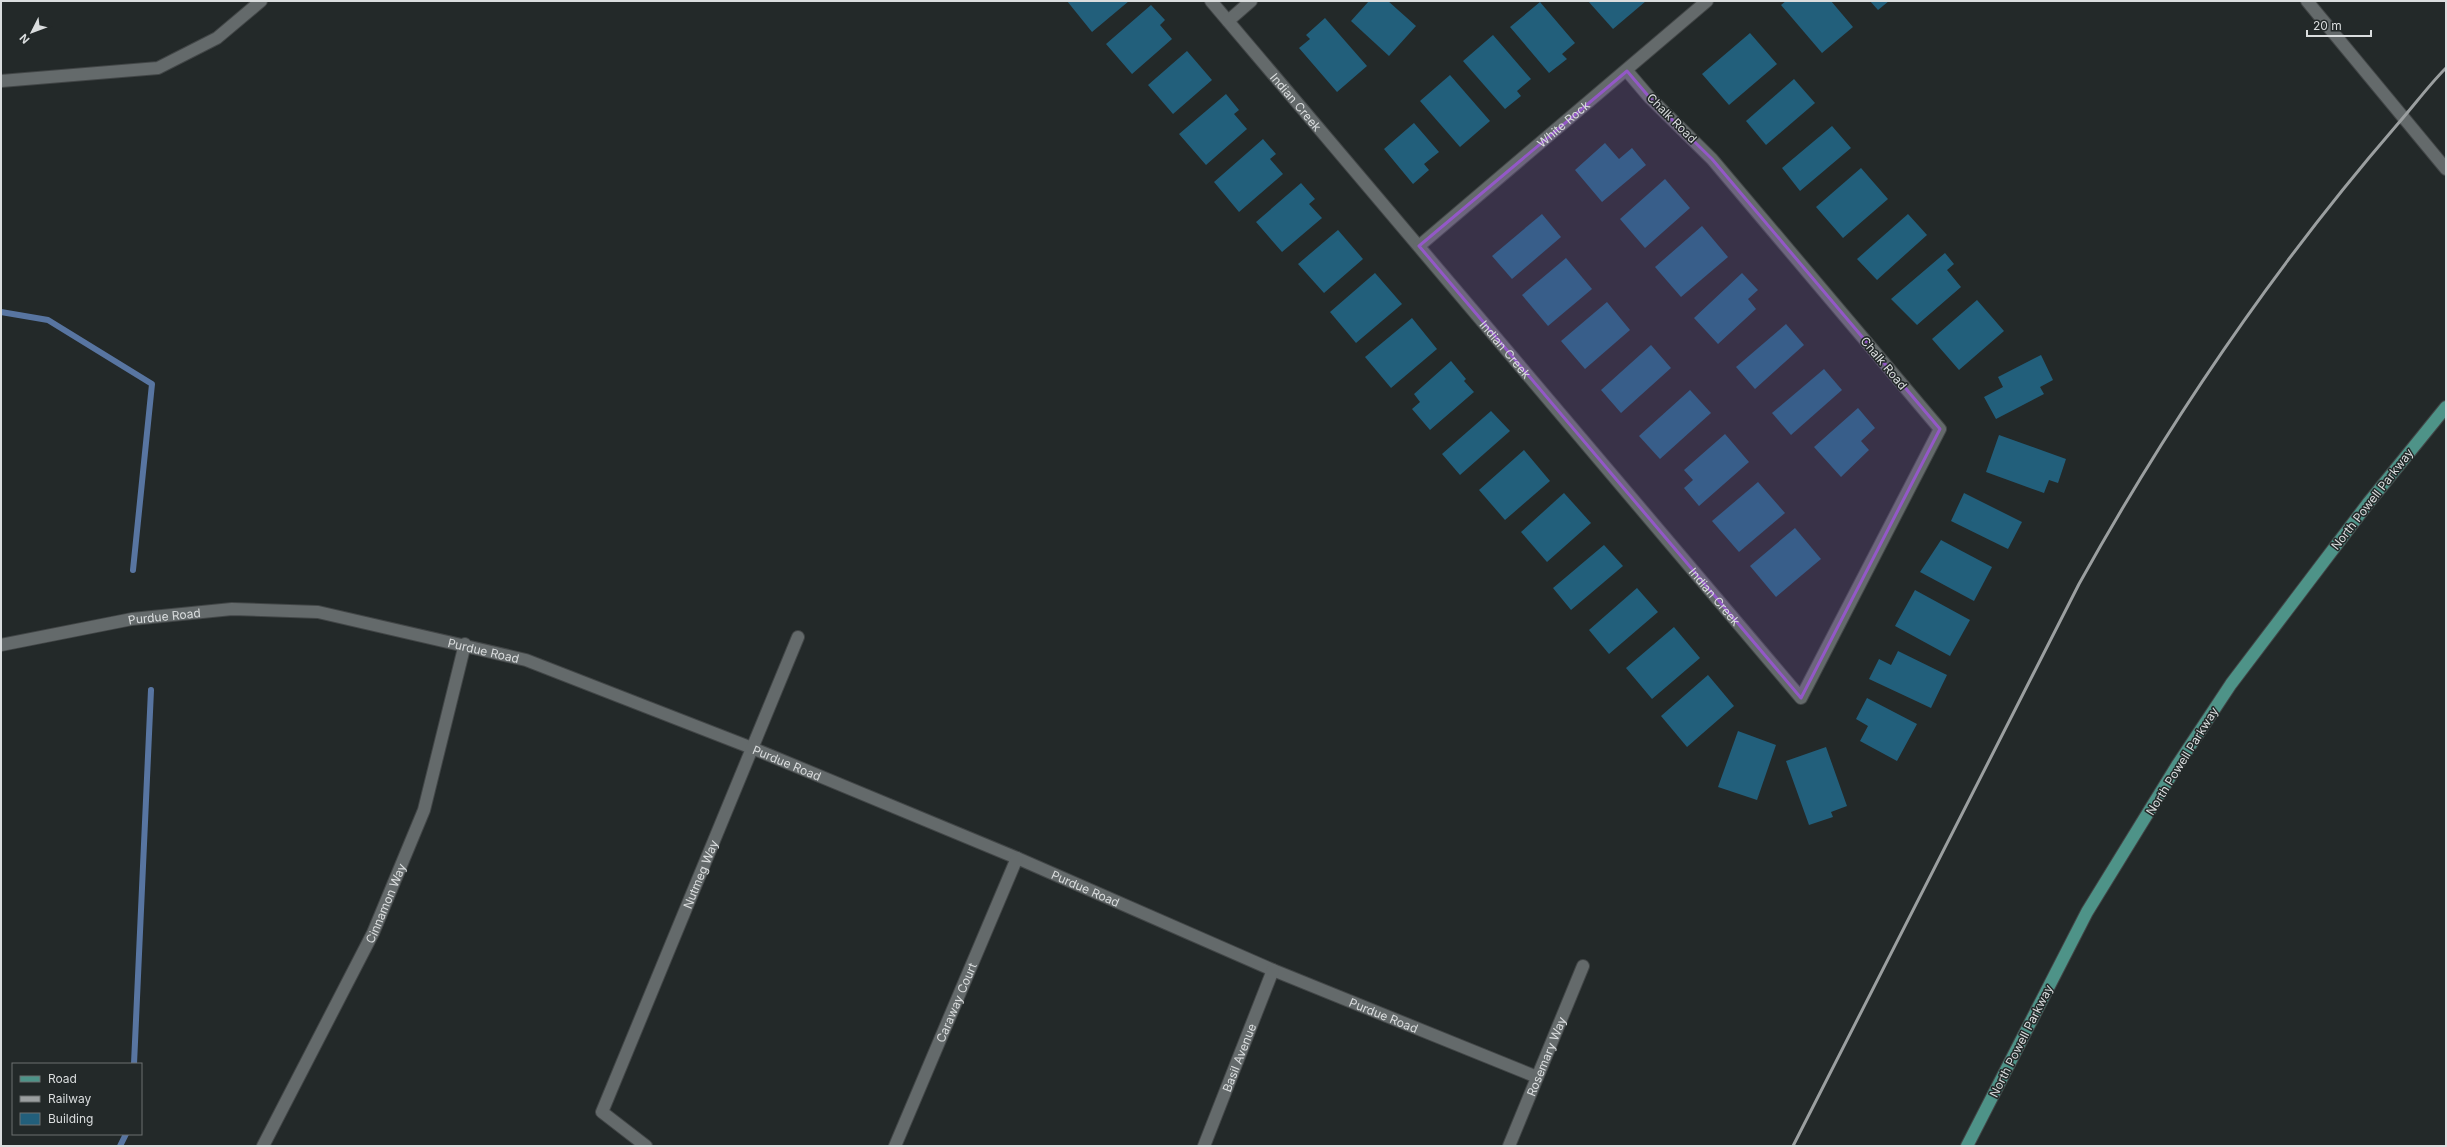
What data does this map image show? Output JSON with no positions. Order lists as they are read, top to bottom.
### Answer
{
  "streets": {
    "main road": ["North Powell Parkway"],
    "street": [
      "Indian Creek",
      "Chalk Road",
      "White Rock",
      "Purdue Road",
      "Nutmeg Way",
      "Cinnamon Way",
      "Caraway Court",
      "Rosemary Way",
      "Basil Avenue"
    ]
  },
  "crossings": [
    ["Indian Creek", "Chalk Road"],
    ["Indian Creek", "White Rock"],
    ["Chalk Road", "White Rock"],
    ["Purdue Road", "Nutmeg Way"],
    ["Purdue Road", "Cinnamon Way"],
    ["Purdue Road", "Caraway Court"],
    ["Purdue Road", "Rosemary Way"],
    ["Purdue Road", "Basil Avenue"]
  ],
  "legend": ["Road", "Railway", "Building"],
  "scale_bar": "20 m",
  "north": "bottom left"
}
